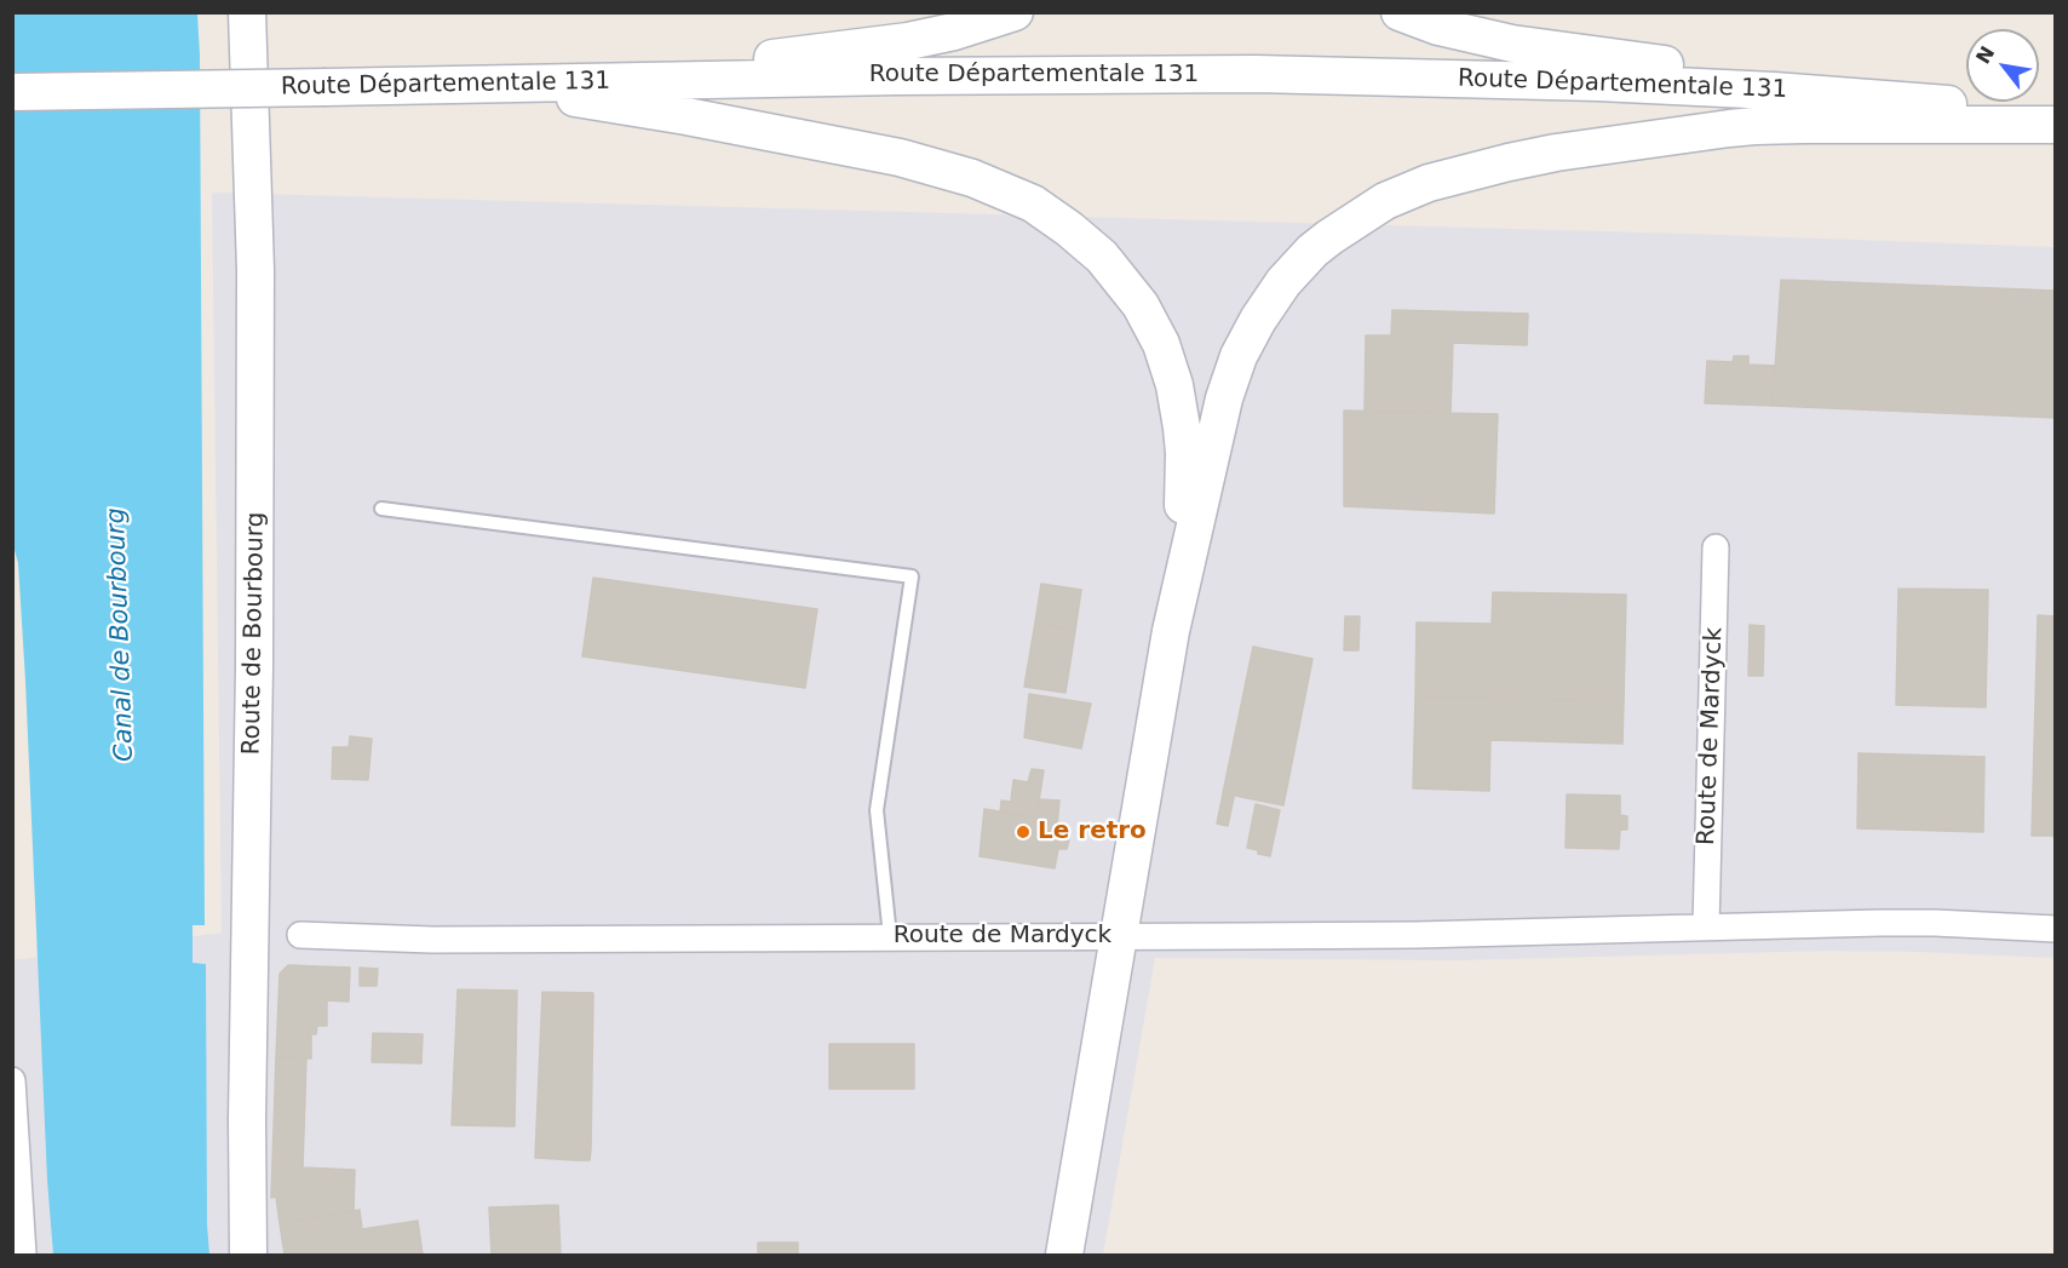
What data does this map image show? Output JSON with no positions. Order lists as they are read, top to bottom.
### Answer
{
  "streets": {
    "main road": ["Route Départementale 131", "Route de Bourbourg"],
    "street": ["Route de Mardyck"]
  },
  "water": ["Canal de Bourbourg"],
  "places": ["Le retro"],
  "north": "top left"
}
